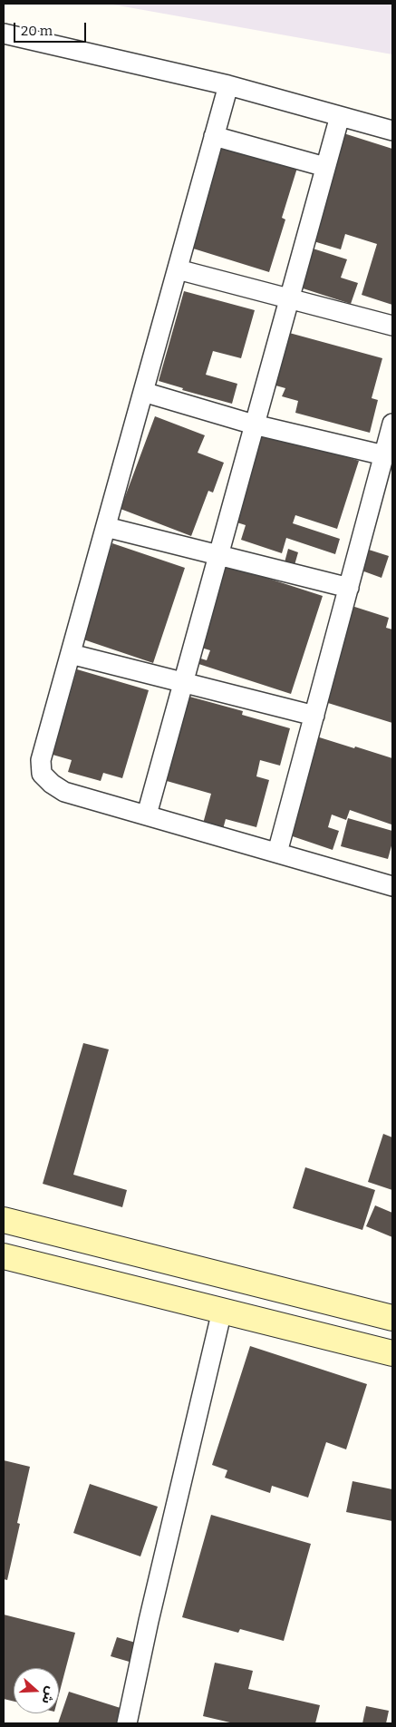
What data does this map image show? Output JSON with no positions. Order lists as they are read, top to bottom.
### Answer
{
  "scale_bar": "20 m",
  "north": "right"
}
